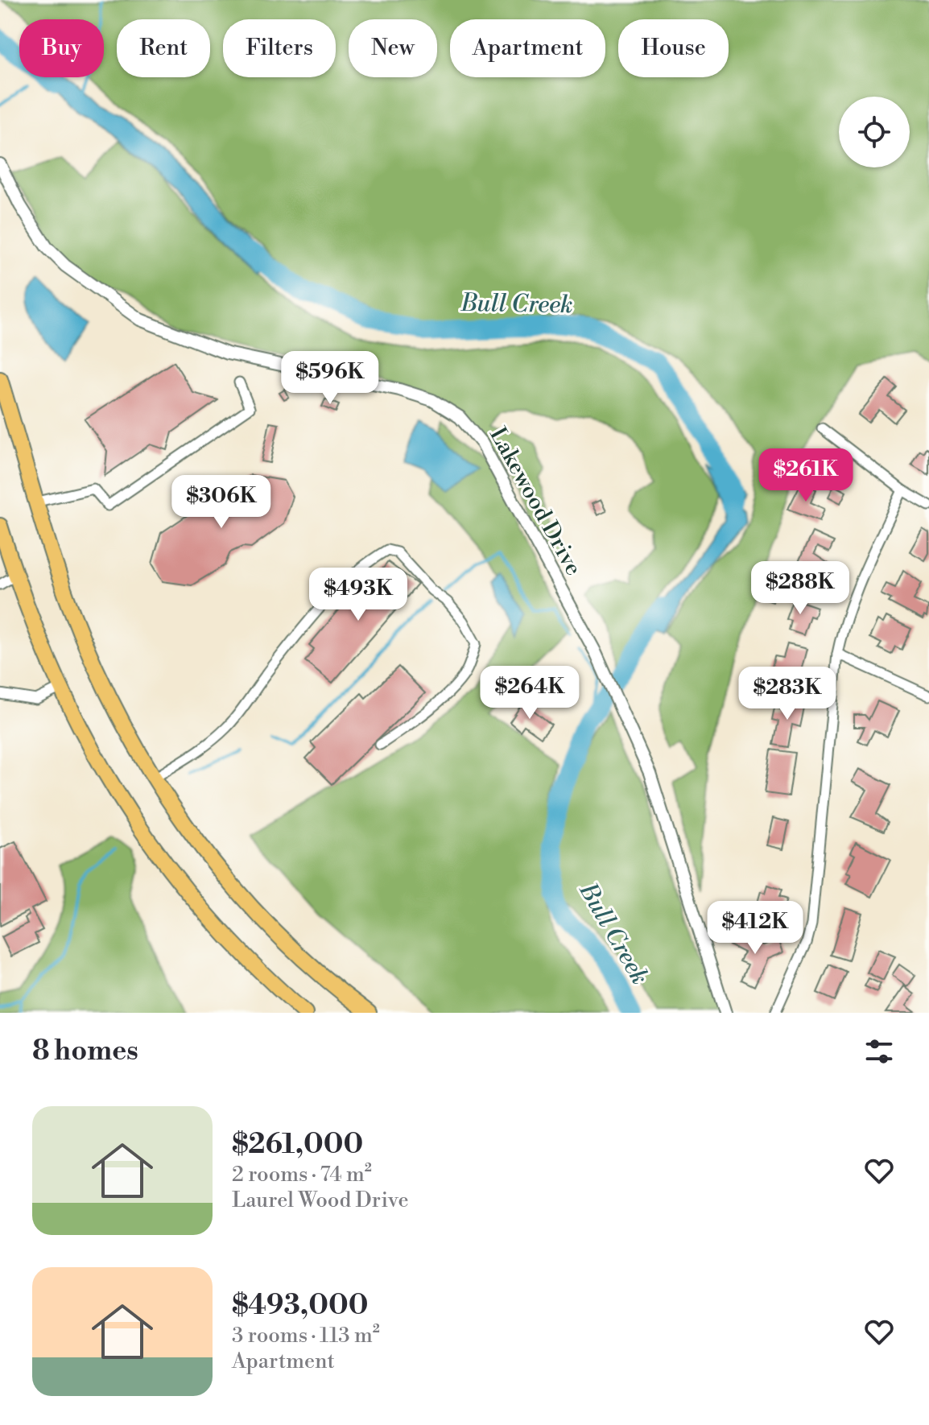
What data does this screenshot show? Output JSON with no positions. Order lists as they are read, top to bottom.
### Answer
{
  "streets": {
    "street": ["Lakewood Drive"]
  },
  "water": ["Bull Creek"],
  "page": {
    "chip": [
      "Buy",
      "Rent",
      "Filters",
      "New",
      "Apartment",
      "House"
    ],
    "price": [
      "$596K",
      "$261K",
      "$306K",
      "$288K",
      "$493K",
      "$264K",
      "$283K",
      "$412K"
    ],
    "heading": "8 homes",
    "list": [
      {
        "name": "$261,000",
        "note": "2 rooms · 74 m² · Laurel Wood Drive"
      },
      {
        "name": "$493,000",
        "note": "3 rooms · 113 m² · Apartment"
      }
    ]
  }
}
